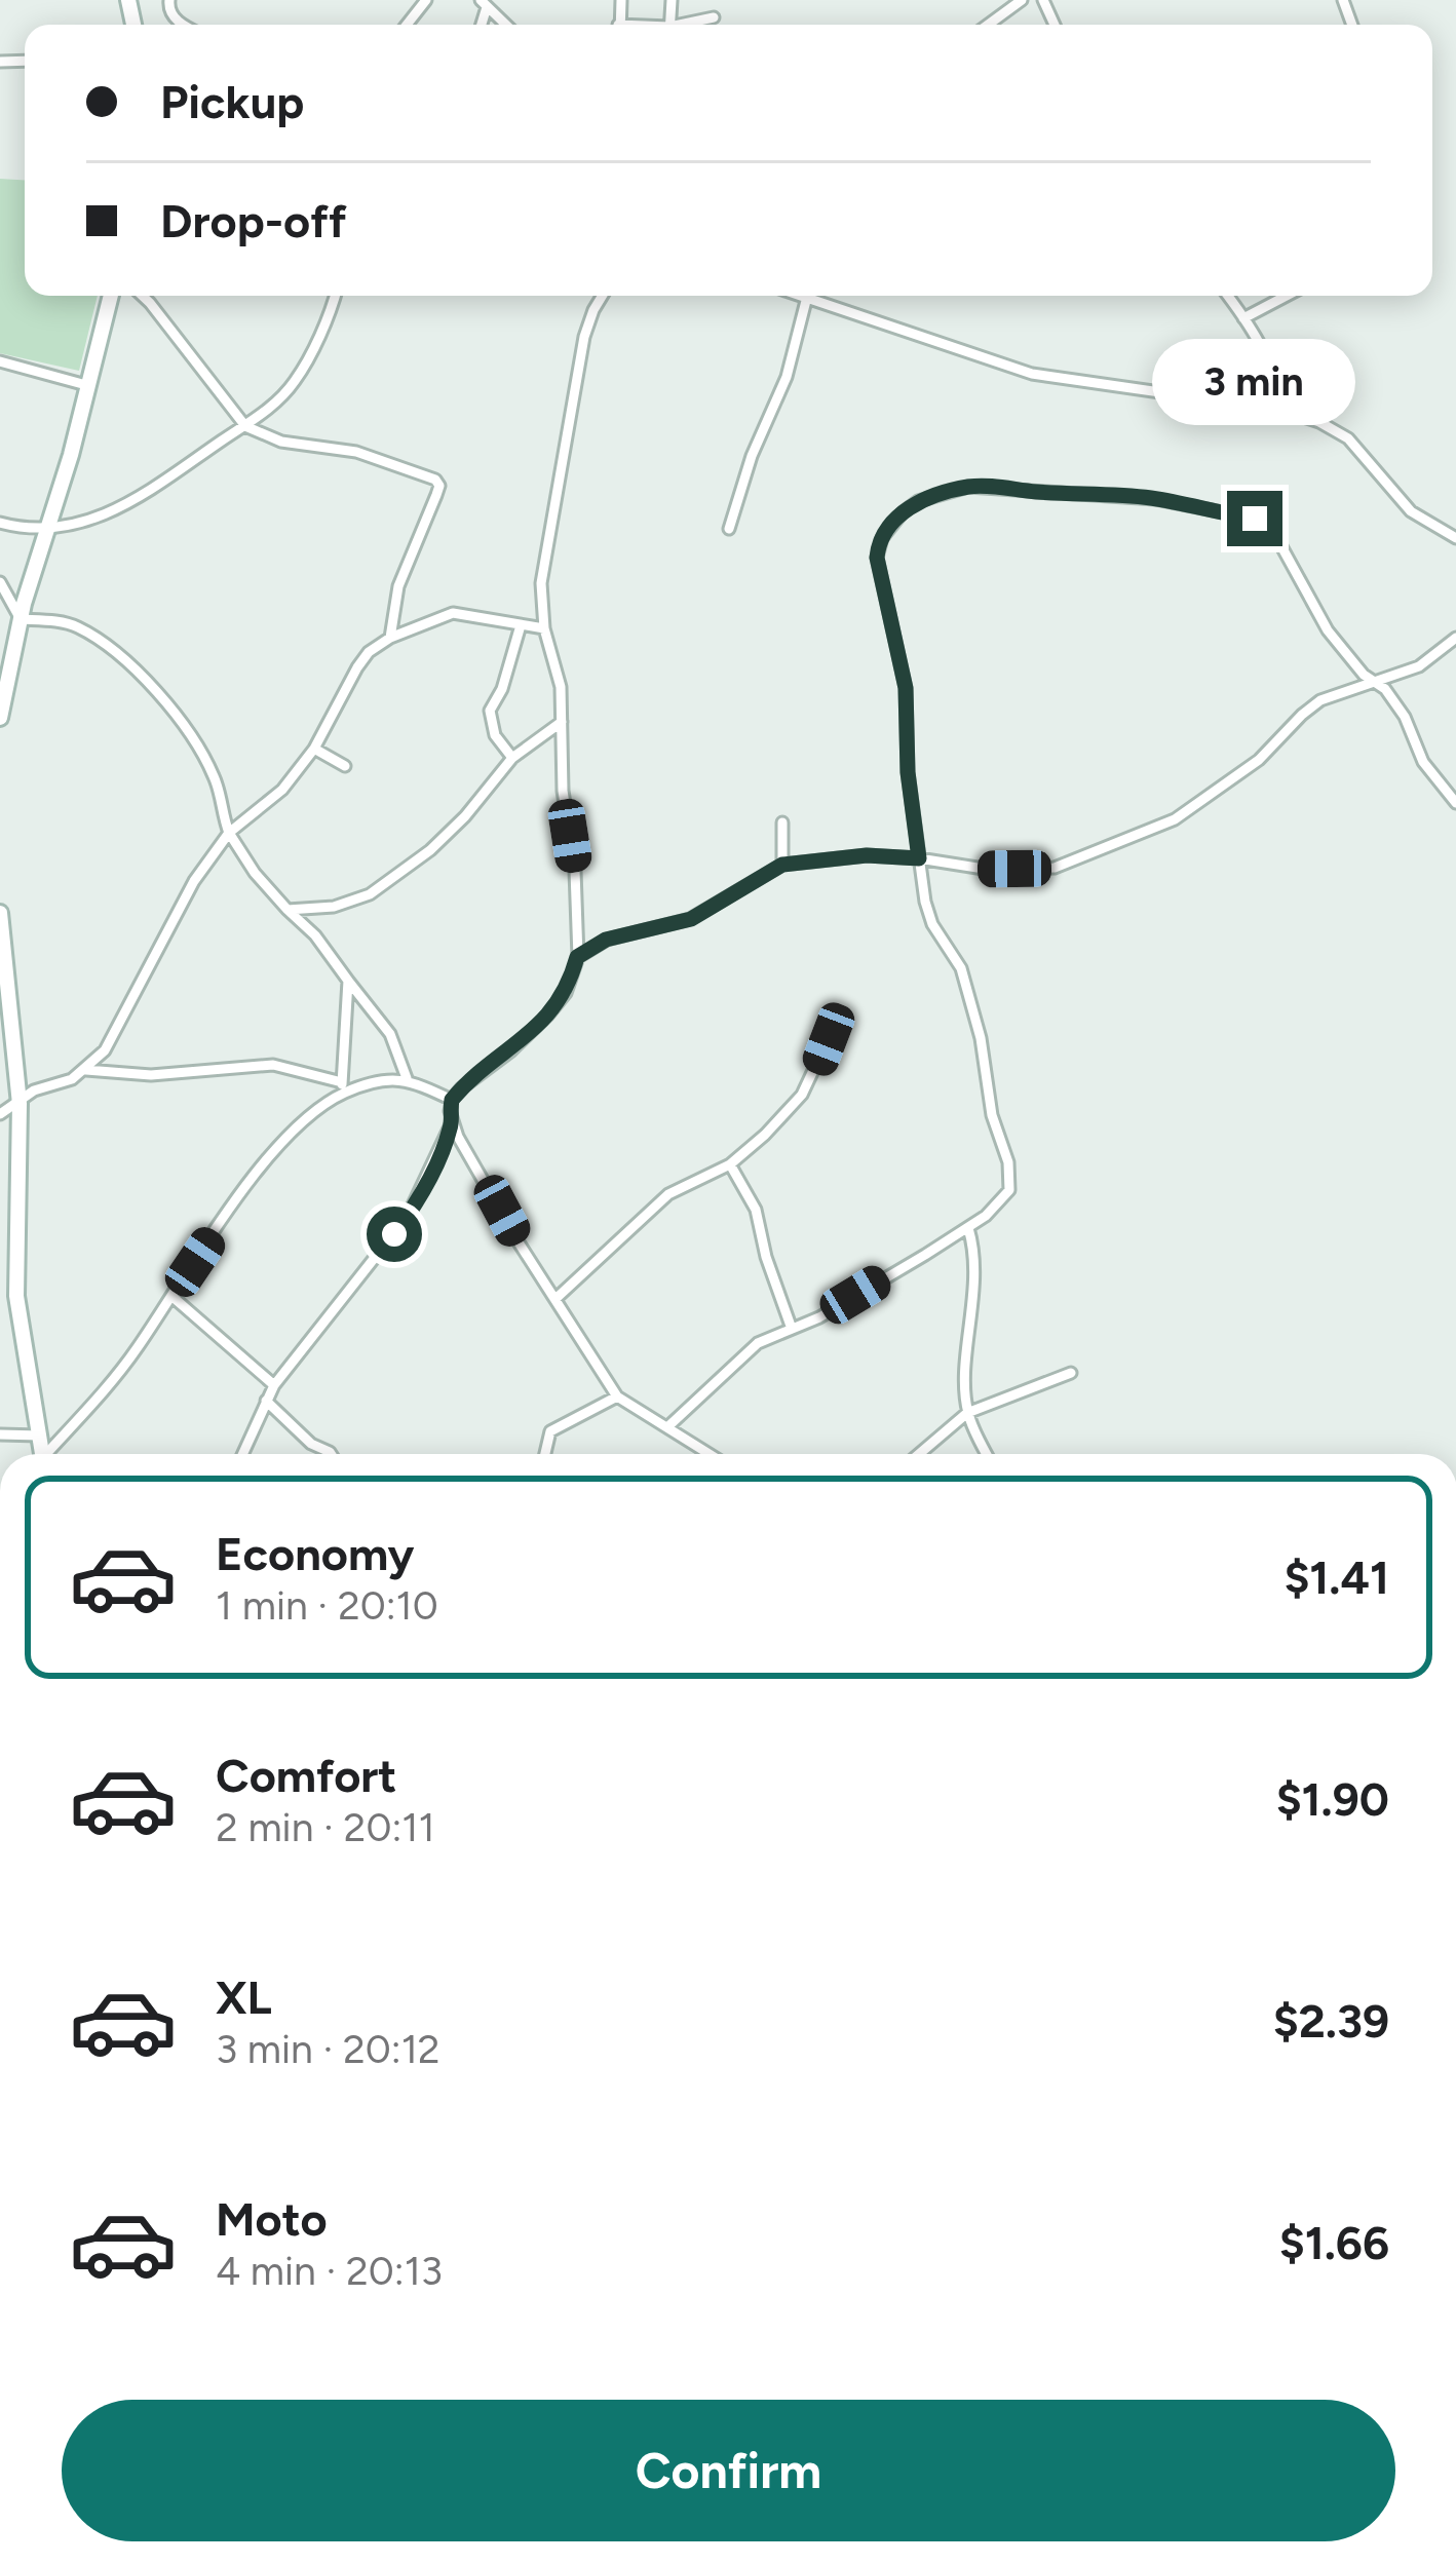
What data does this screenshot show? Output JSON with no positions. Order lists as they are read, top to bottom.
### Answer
{
  "page": {
    "banner": ["Pickup", "Drop-off"],
    "bubble": "3 min",
    "list": [
      {
        "name": "Economy",
        "note": "1 min · 20:10",
        "value": "$1.41"
      },
      {
        "name": "Comfort",
        "note": "2 min · 20:11",
        "value": "$1.90"
      },
      {
        "name": "XL",
        "note": "3 min · 20:12",
        "value": "$2.39"
      },
      {
        "name": "Moto",
        "note": "4 min · 20:13",
        "value": "$1.66"
      }
    ],
    "buttons": "Confirm"
  }
}
